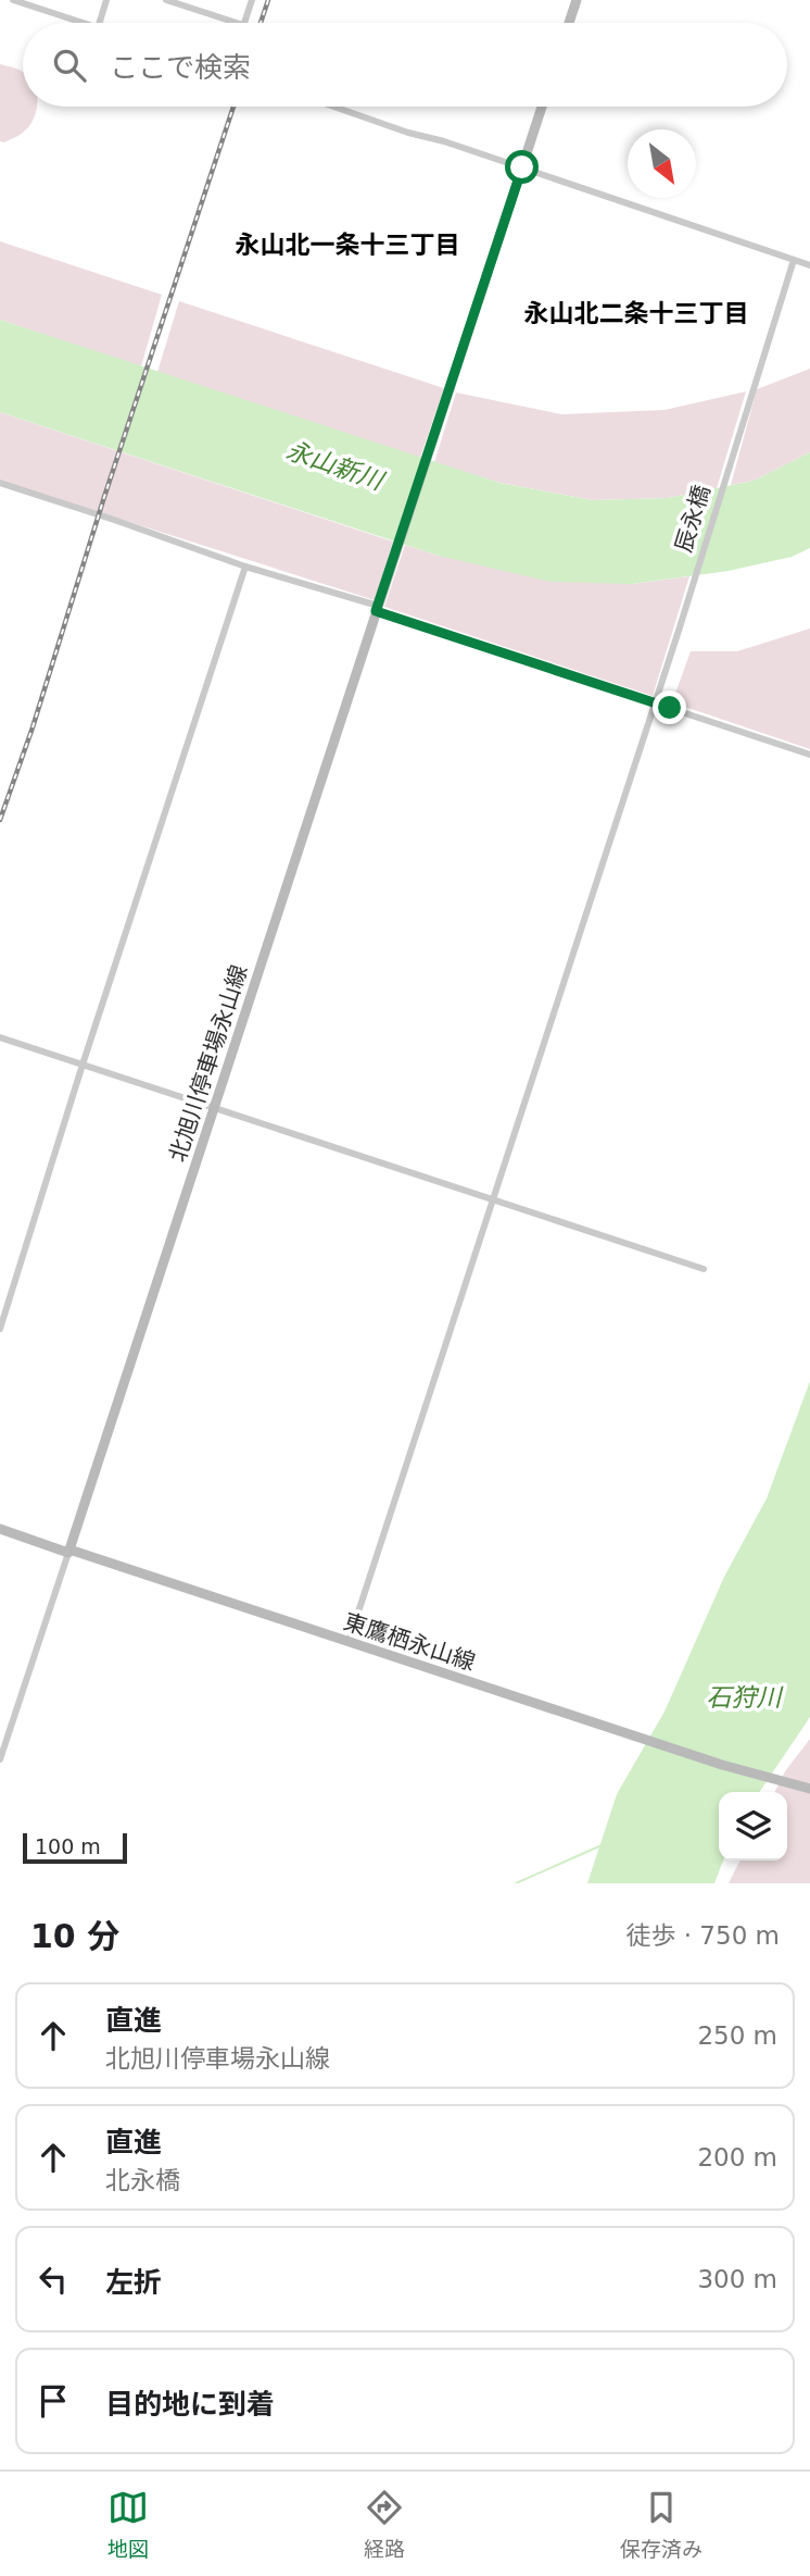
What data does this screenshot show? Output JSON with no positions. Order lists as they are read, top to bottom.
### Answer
{
  "streets": {
    "main road": ["北旭川停車場永山線", "東鷹栖永山線"],
    "street": ["辰永橋"]
  },
  "crossings": [
    ["辰永橋", "東鷹栖永山線"],
    ["北旭川停車場永山線", "東鷹栖永山線"]
  ],
  "districts": ["永山北一条十三丁目", "永山北二条十三丁目"],
  "water": ["永山新川", "石狩川"],
  "scale_bar": "100 m",
  "north": "bottom right",
  "page": {
    "search": "ここで検索",
    "scale": "100 m",
    "heading": ["10 分", "徒歩 · 750 m"],
    "list": [
      ["直進", "北旭川停車場永山線", "250 m"],
      ["直進", "北永橋", "200 m"],
      ["左折", "300 m"],
      "目的地に到着"
    ],
    "nav": ["地図", "経路", "保存済み"]
  }
}
